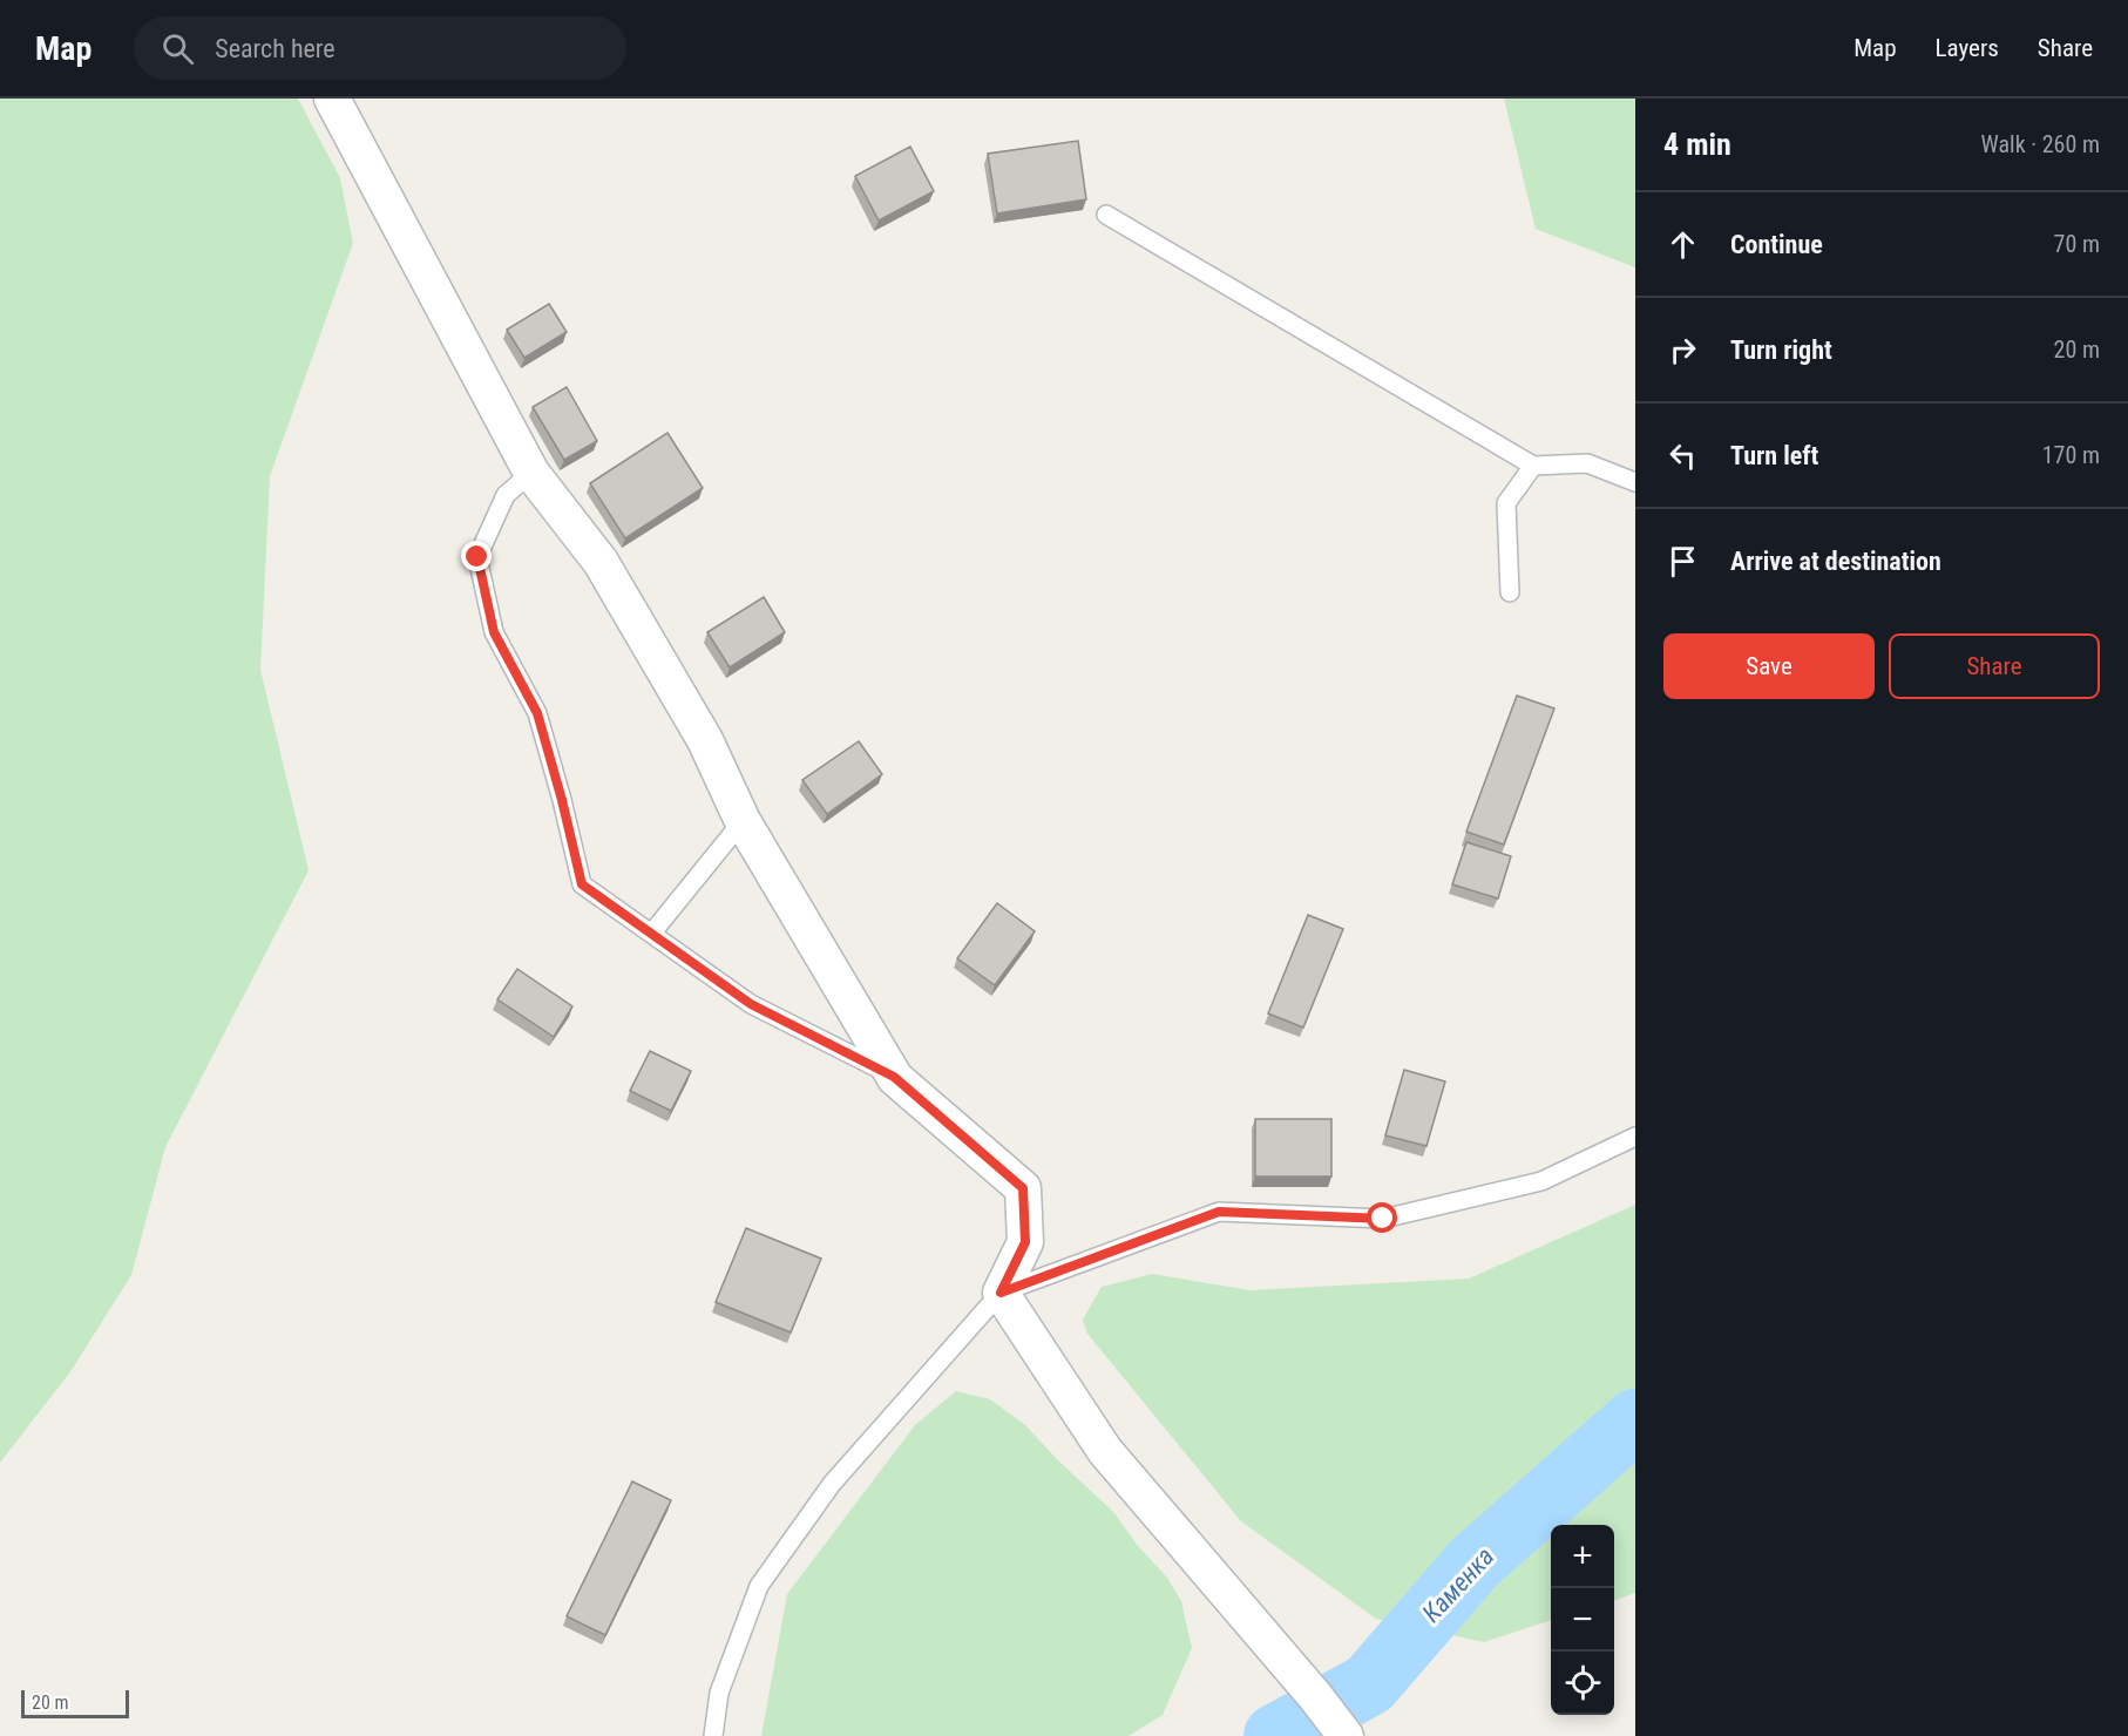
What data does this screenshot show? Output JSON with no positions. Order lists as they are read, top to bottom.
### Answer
{
  "water": ["Каменка"],
  "scale_bar": "20 m",
  "page": {
    "header": "Map",
    "search": "Search here",
    "nav": ["Map", "Layers", "Share"],
    "heading": ["4 min", "Walk · 260 m"],
    "list": [
      ["Continue", "70 m"],
      ["Turn right", "20 m"],
      ["Turn left", "170 m"],
      "Arrive at destination"
    ],
    "buttons": ["Save", "Share"],
    "map_buttons": ["+", "−"],
    "scale": "20 m"
  }
}
